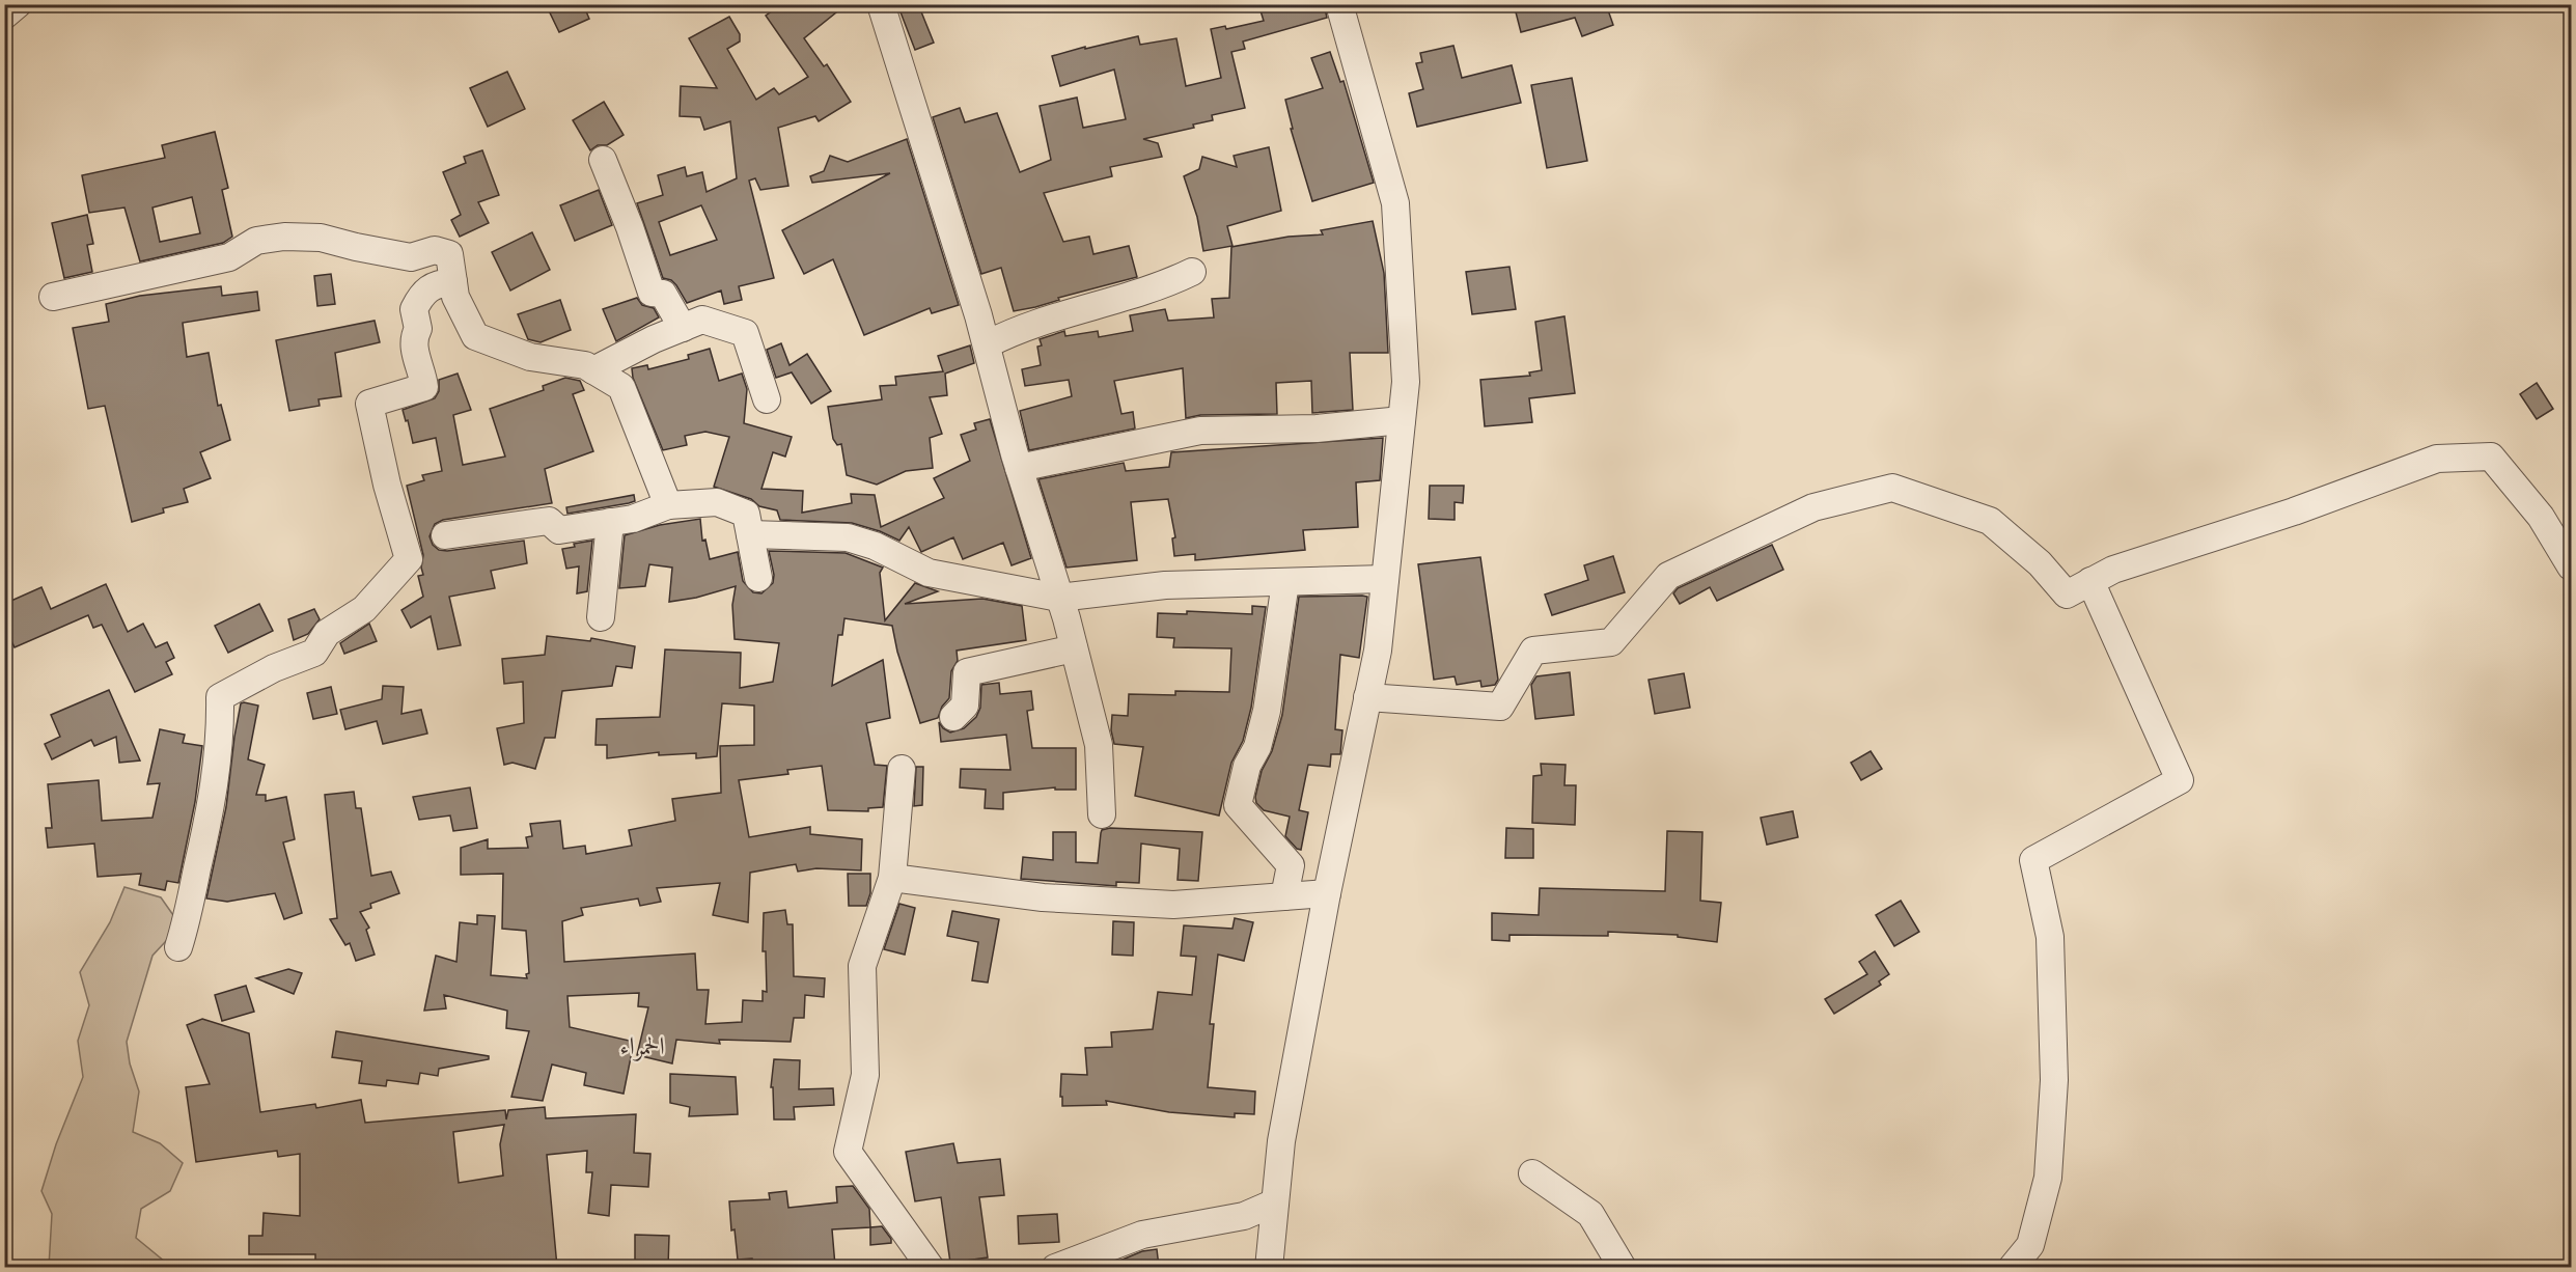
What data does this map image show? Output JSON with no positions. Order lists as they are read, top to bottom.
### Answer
{
  "districts": ["الحمراء"]
}
